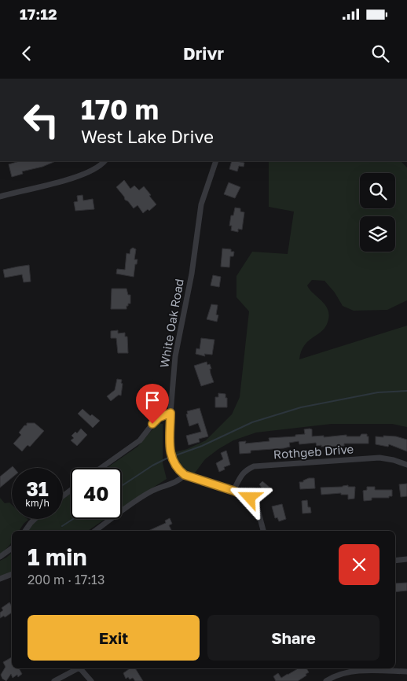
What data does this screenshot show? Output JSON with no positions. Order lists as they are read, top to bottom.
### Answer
{
  "streets": {
    "street": ["White Oak Road", "Rothgeb Drive"]
  },
  "page": {
    "status": "17:12",
    "header": "Drivr",
    "turn": ["170 m", "West Lake Drive"],
    "speed": "31 km/h",
    "limit": "40",
    "heading": ["1 min", "200 m · 17:13"],
    "buttons": ["Exit", "Share"]
  }
}
